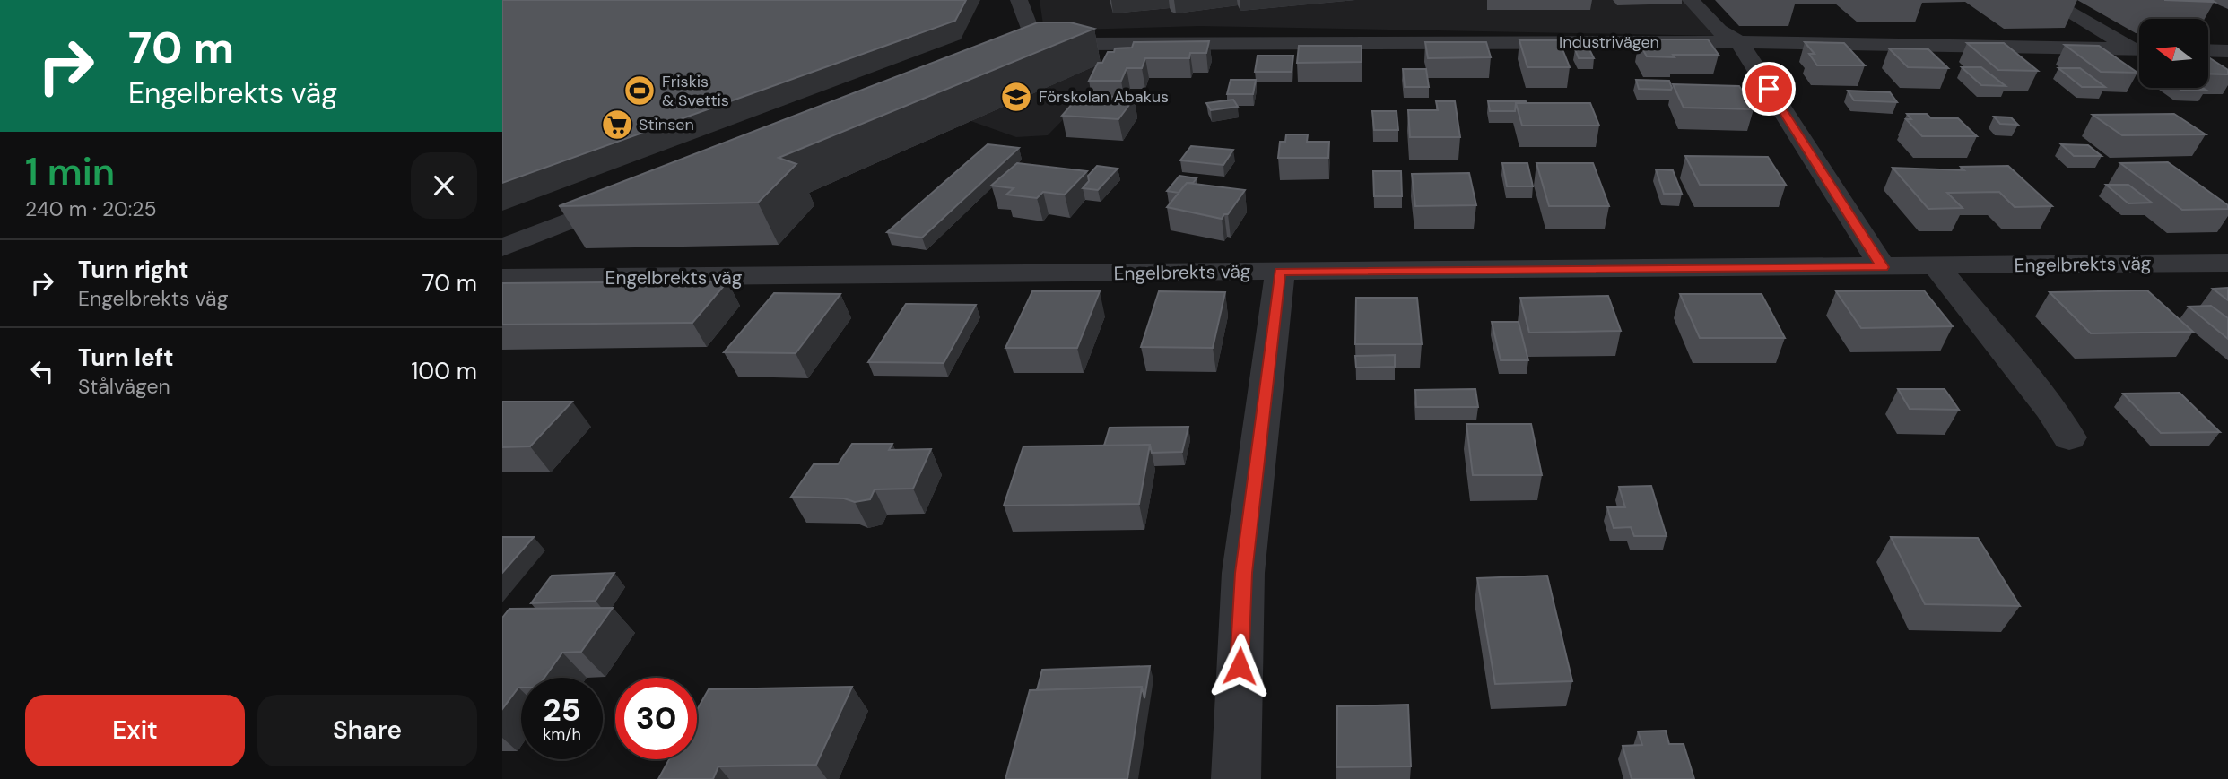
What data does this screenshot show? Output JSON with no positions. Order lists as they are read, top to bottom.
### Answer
{
  "streets": {
    "street": ["Industrivägen", "Engelbrekts väg"]
  },
  "places": {
    "sports": ["Friskis & Svettis"],
    "school or university": ["Förskolan Abakus"],
    "supermarket": ["Stinsen"]
  },
  "north": "left",
  "page": {
    "turn": ["70 m", "Engelbrekts väg"],
    "heading": ["1 min", "240 m · 20:25"],
    "list": [
      {
        "name": "Turn right",
        "note": "Engelbrekts väg",
        "value": "70 m"
      },
      {
        "name": "Turn left",
        "note": "Stålvägen",
        "value": "100 m"
      }
    ],
    "speed": "25 km/h",
    "limit": "30",
    "buttons": ["Exit", "Share"]
  }
}
